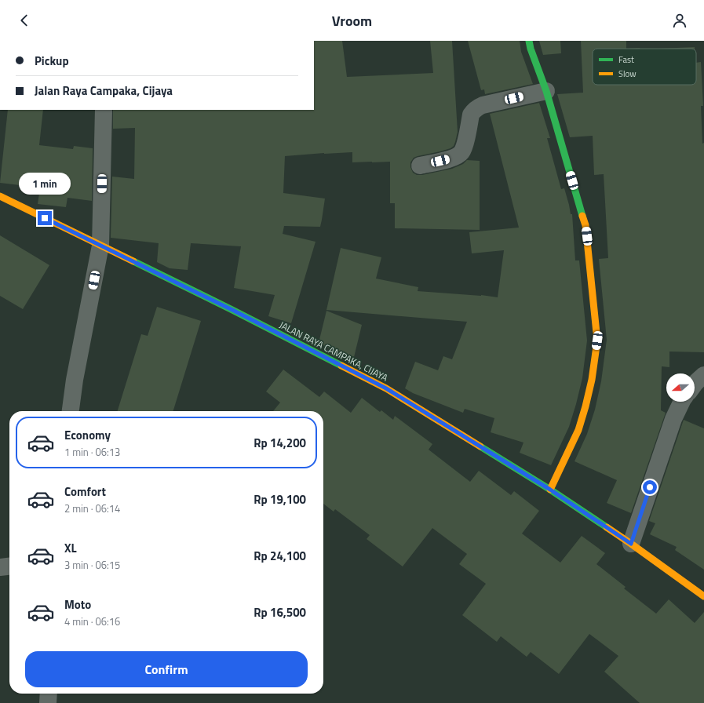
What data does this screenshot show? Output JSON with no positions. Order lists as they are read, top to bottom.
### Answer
{
  "streets": {
    "main road": ["JALAN RAYA CAMPAKA, CIJAYA"]
  },
  "legend": ["Fast", "Slow"],
  "north": "left",
  "page": {
    "header": "Vroom",
    "banner": ["Pickup", "Jalan Raya Campaka, Cijaya"],
    "bubble": "1 min",
    "list": [
      {
        "name": "Economy",
        "note": "1 min · 06:13",
        "value": "Rp 14,200"
      },
      {
        "name": "Comfort",
        "note": "2 min · 06:14",
        "value": "Rp 19,100"
      },
      {
        "name": "XL",
        "note": "3 min · 06:15",
        "value": "Rp 24,100"
      },
      {
        "name": "Moto",
        "note": "4 min · 06:16",
        "value": "Rp 16,500"
      }
    ],
    "buttons": "Confirm"
  }
}
